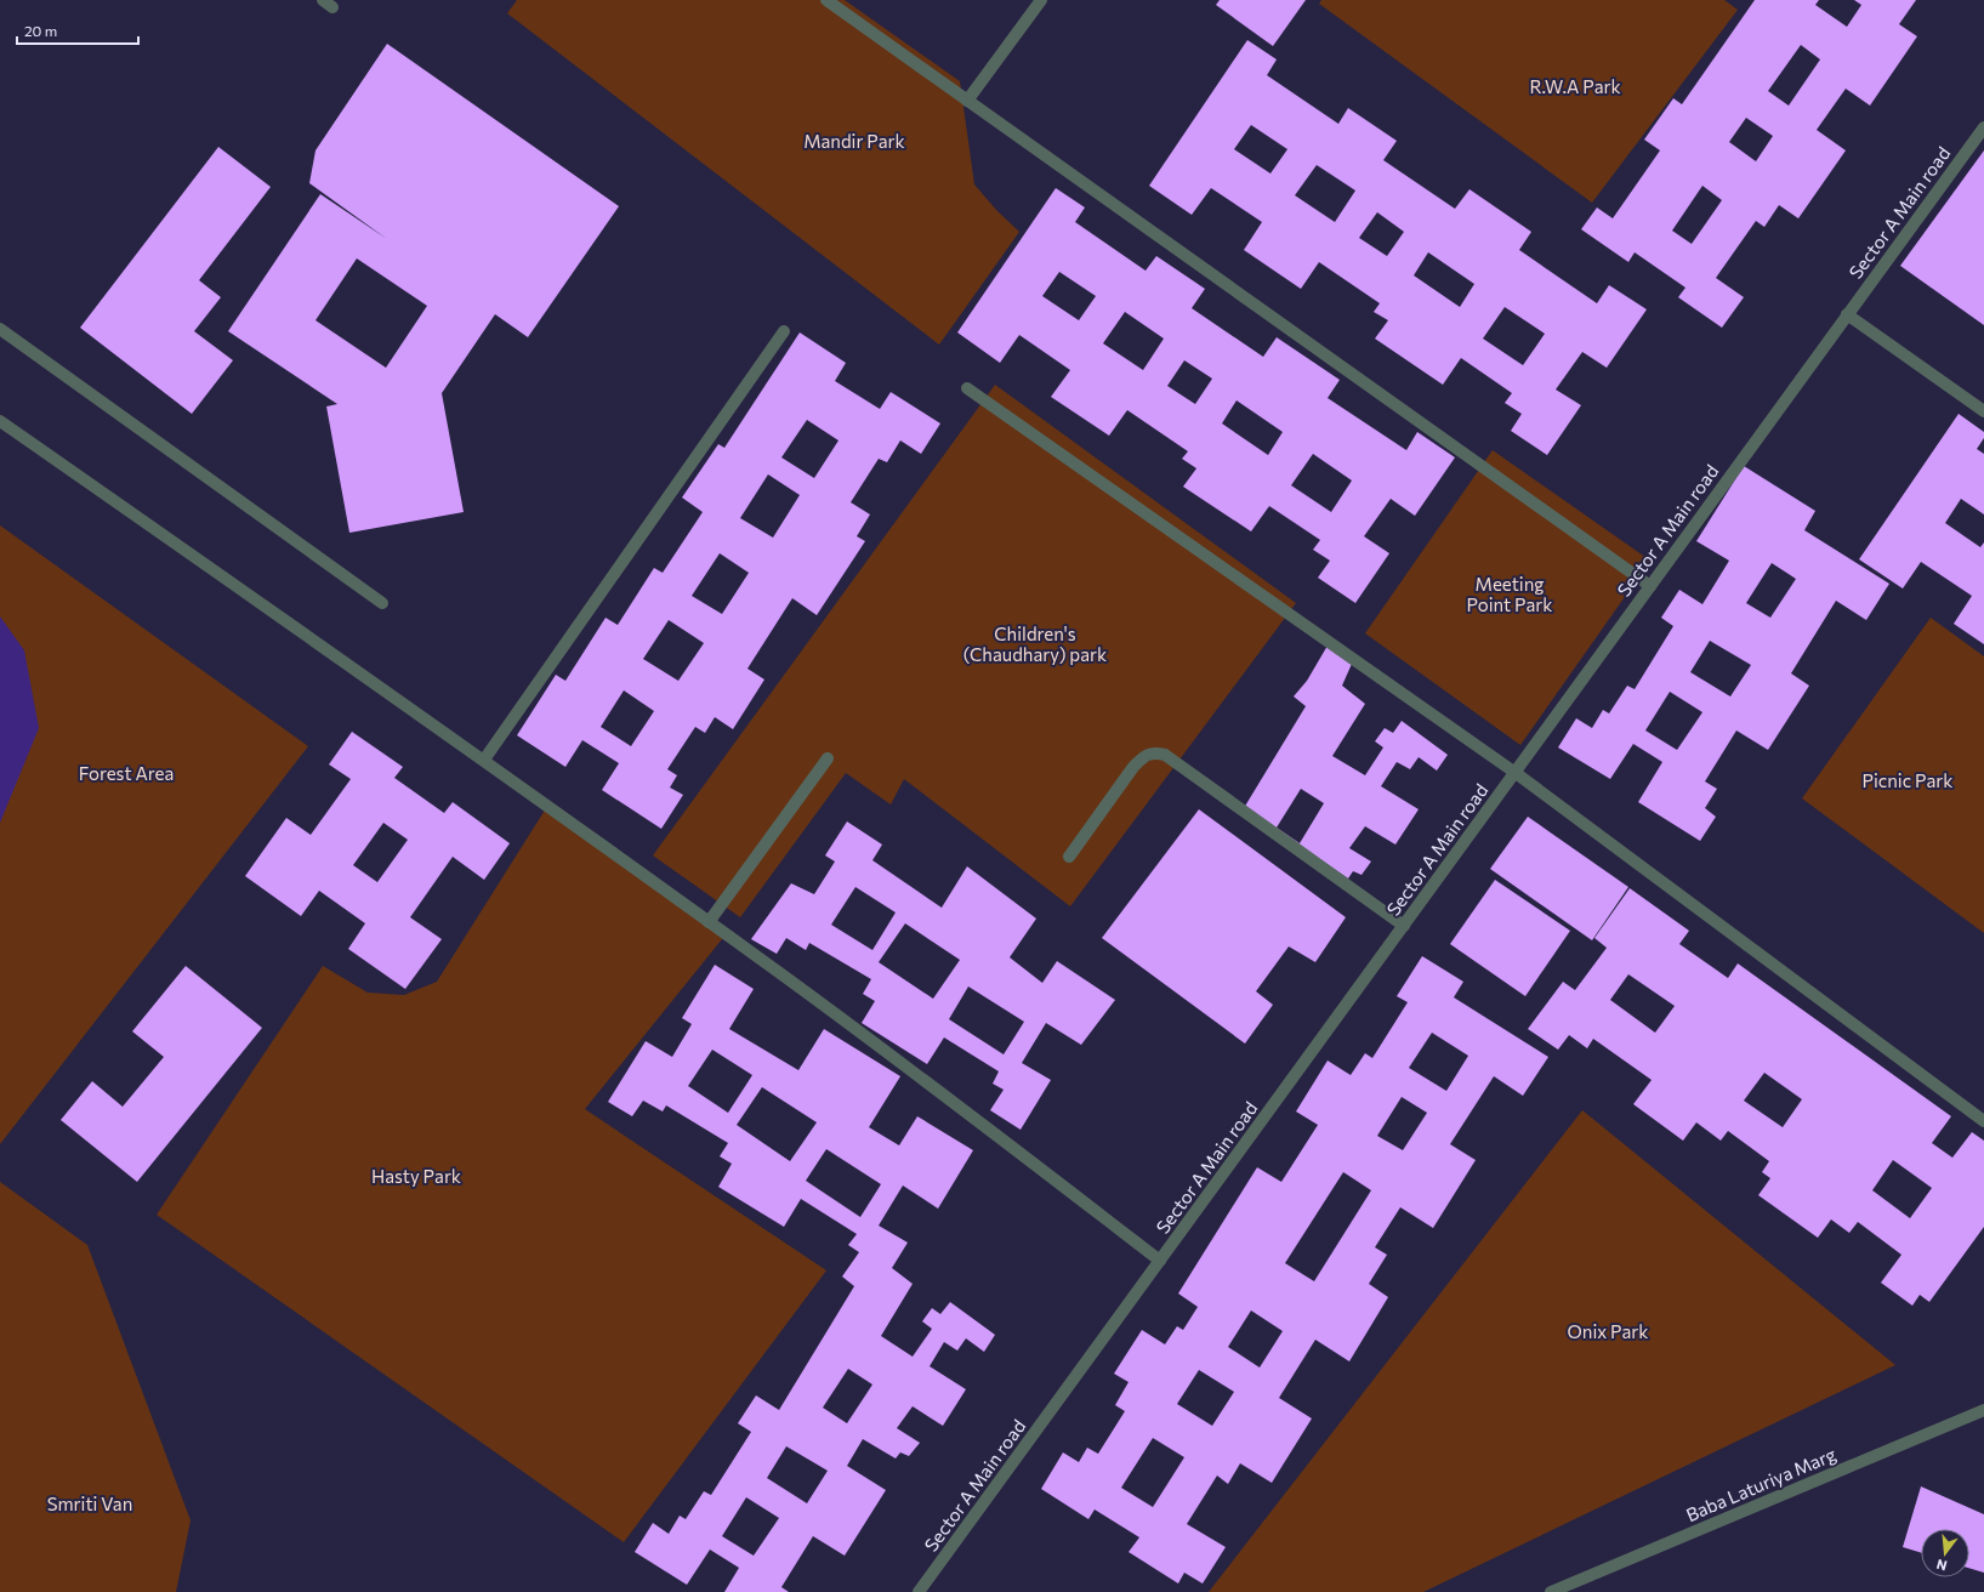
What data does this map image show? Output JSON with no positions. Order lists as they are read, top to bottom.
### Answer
{
  "streets": {
    "street": ["Sector A Main road", "Baba Laturiya Marg"]
  },
  "parks": [
    "R.W.A Park",
    "Mandir Park",
    "Meeting Point Park",
    "Children's (Chaudhary) park",
    "Forest Area",
    "Picnic Park",
    "Hasty Park",
    "Onix Park",
    "Smriti Van"
  ],
  "scale_bar": "20 m",
  "north": "bottom"
}
